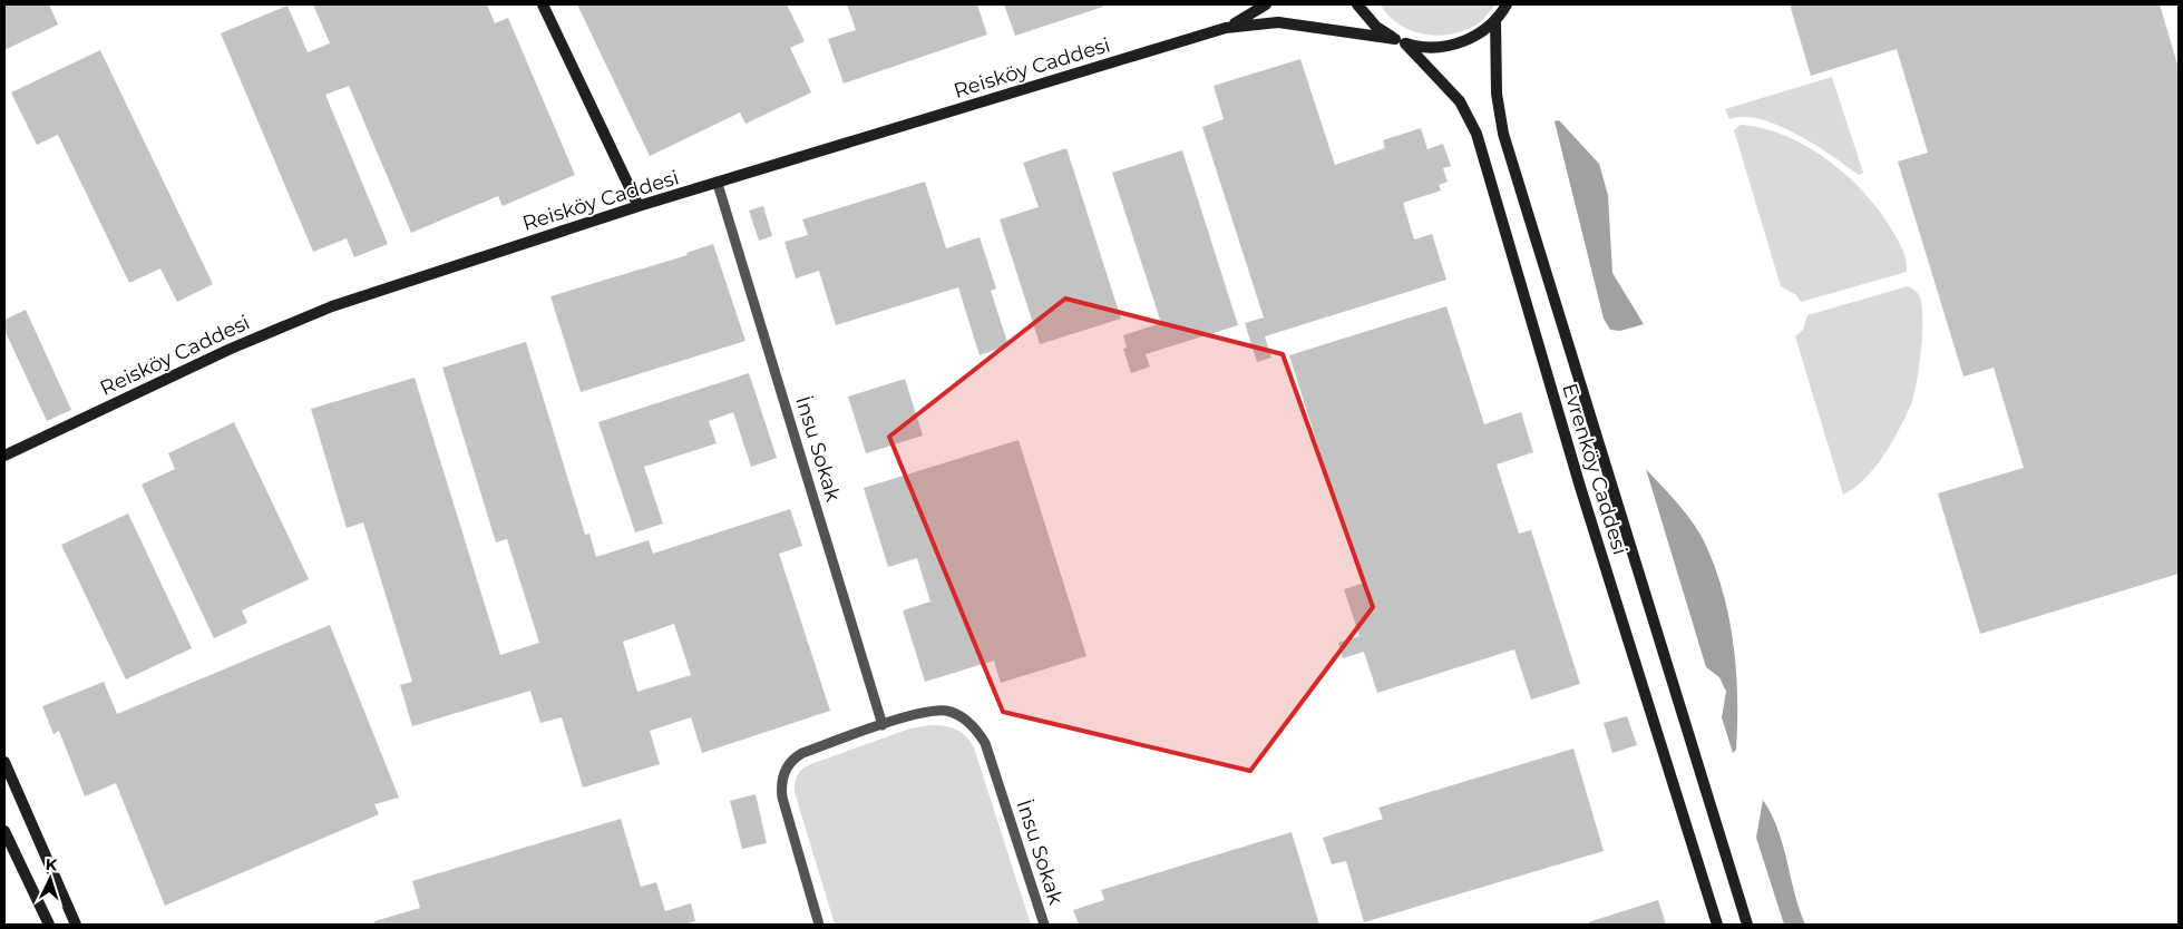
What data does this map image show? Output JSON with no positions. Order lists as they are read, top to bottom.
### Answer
{
  "streets": {
    "main road": ["Reisköy Caddesi", "Evrenköy Caddesi"],
    "lane": ["İnsu Sokak"]
  },
  "crossings": [
    ["Reisköy Caddesi", "İnsu Sokak"],
    ["Reisköy Caddesi", "Evrenköy Caddesi"]
  ],
  "north": "top"
}
